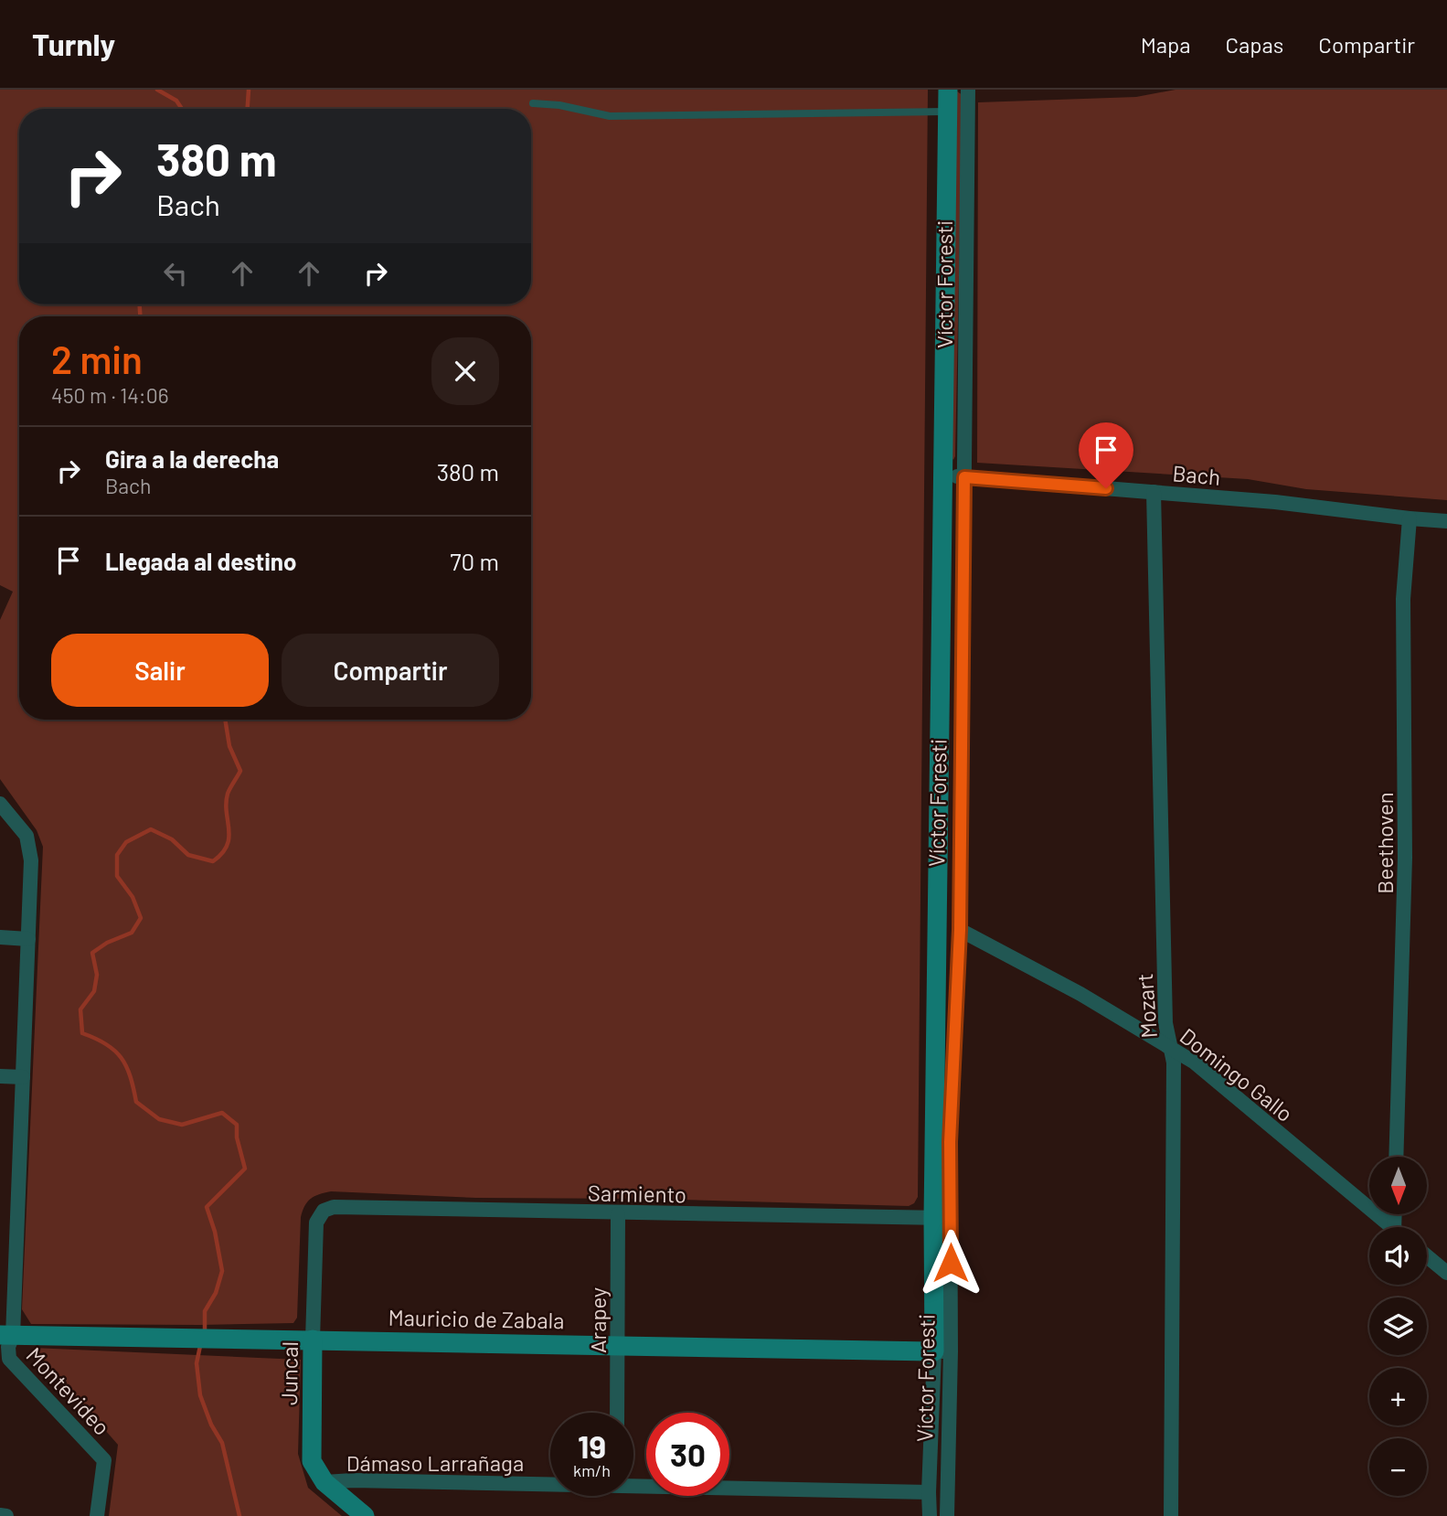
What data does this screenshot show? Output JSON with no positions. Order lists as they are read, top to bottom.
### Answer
{
  "streets": {
    "street": [
      "Víctor Foresti",
      "Bach",
      "Beethoven",
      "Mozart",
      "Domingo Gallo",
      "Sarmiento",
      "Mauricio de Zabala",
      "Arapey",
      "Juncal",
      "Montevideo",
      "Dámaso Larrañaga"
    ]
  },
  "crossings": [
    ["Víctor Foresti", "Bach"],
    ["Víctor Foresti", "Domingo Gallo"],
    ["Víctor Foresti", "Sarmiento"],
    ["Víctor Foresti", "Mauricio de Zabala"],
    ["Víctor Foresti", "Dámaso Larrañaga"],
    ["Bach", "Beethoven"],
    ["Bach", "Mozart"],
    ["Mozart", "Domingo Gallo"],
    ["Sarmiento", "Arapey"],
    ["Sarmiento", "Juncal"],
    ["Mauricio de Zabala", "Arapey"],
    ["Mauricio de Zabala", "Juncal"],
    ["Mauricio de Zabala", "Montevideo"],
    ["Juncal", "Dámaso Larrañaga"]
  ],
  "north": "bottom",
  "page": {
    "header": "Turnly",
    "nav": ["Mapa", "Capas", "Compartir"],
    "turn": ["380 m", "Bach"],
    "heading": ["2 min", "450 m · 14:06"],
    "list": [
      {
        "name": "Gira a la derecha",
        "note": "Bach",
        "value": "380 m"
      },
      {
        "name": "Llegada al destino",
        "value": "70 m"
      }
    ],
    "buttons": ["Salir", "Compartir"],
    "map_buttons": ["+", "−"],
    "speed": "19 km/h",
    "limit": "30"
  }
}
